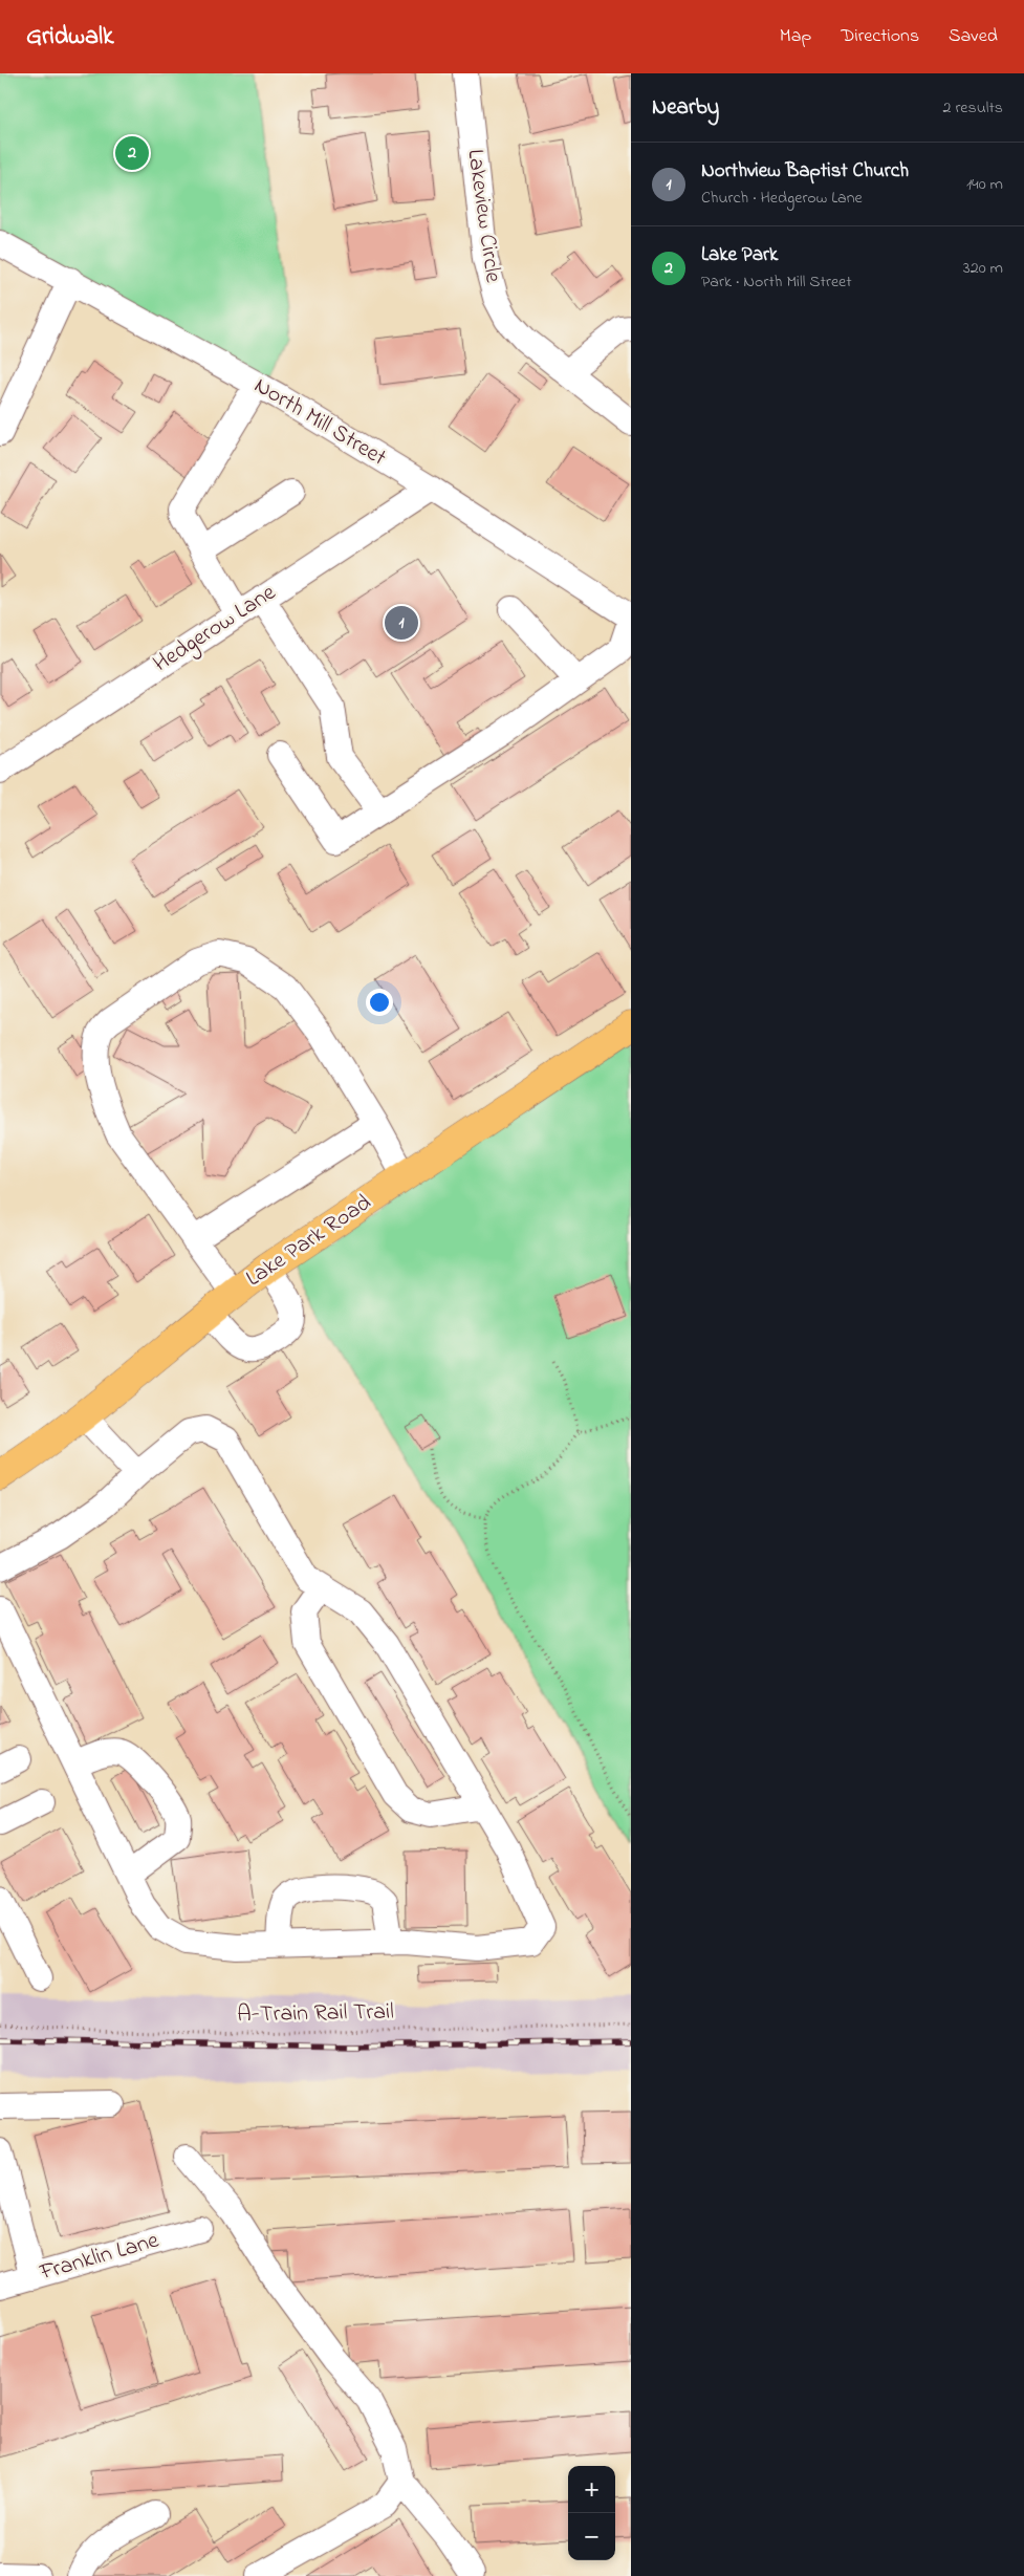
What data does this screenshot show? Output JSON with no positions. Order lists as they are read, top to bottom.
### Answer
{
  "streets": {
    "main road": ["Lake Park Road"],
    "street": [
      "Lakeview Circle",
      "North Mill Street",
      "Hedgerow Lane",
      "Franklin Lane"
    ],
    "path": ["A-Train Rail Trail"]
  },
  "crossings": [
    ["North Mill Street", "Hedgerow Lane"]
  ],
  "page": {
    "header": "Gridwalk",
    "nav": ["Map", "Directions", "Saved"],
    "heading": ["Nearby", "2 results"],
    "pins": ["2", "1"],
    "list": [
      {
        "mark": "1",
        "name": "Northview Baptist Church",
        "note": "Church · Hedgerow Lane",
        "value": "140 m"
      },
      {
        "mark": "2",
        "name": "Lake Park",
        "note": "Park · North Mill Street",
        "value": "320 m"
      }
    ],
    "map_buttons": ["+", "−"]
  }
}
